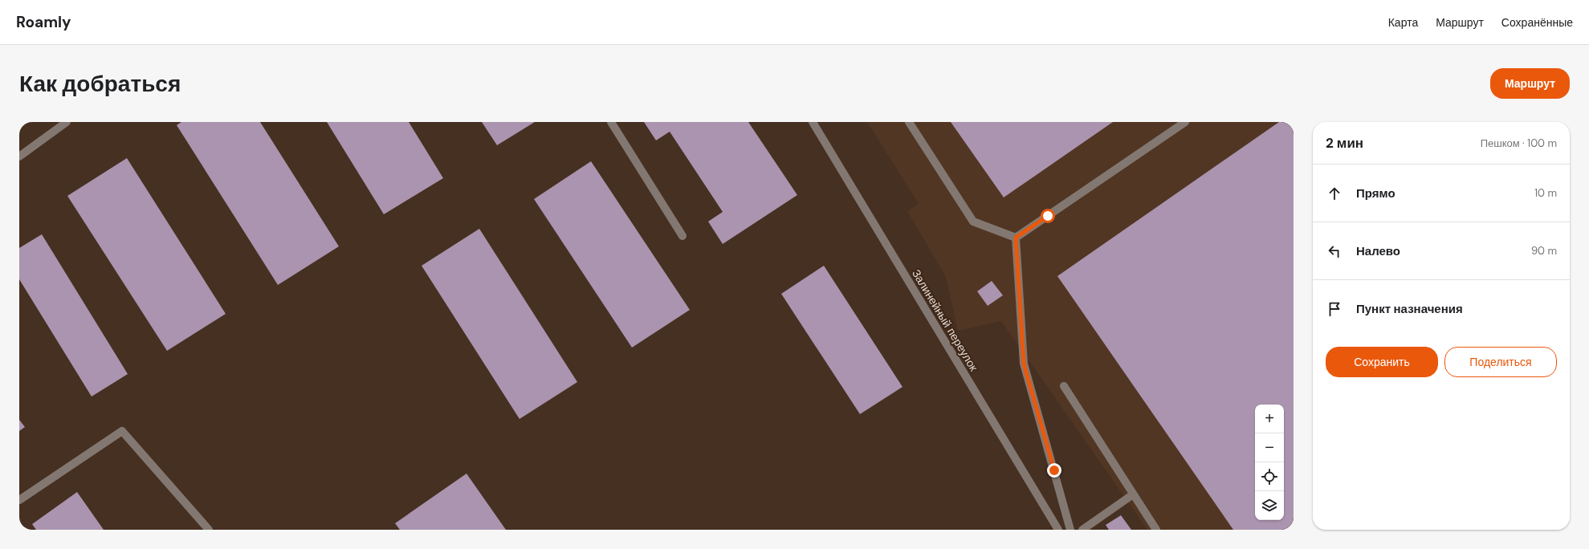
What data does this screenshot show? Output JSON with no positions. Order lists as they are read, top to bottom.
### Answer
{
  "streets": {
    "street": ["Залинейный переулок"]
  },
  "page": {
    "header": "Roamly",
    "nav": ["Карта", "Маршрут", "Сохранённые"],
    "buttons": [
      "Маршрут",
      ["Сохранить", "Поделиться"]
    ],
    "title": "Как добраться",
    "heading": ["2 мин", "Пешком · 100 m"],
    "list": [
      ["Прямо", "10 m"],
      ["Налево", "90 m"],
      "Пункт назначения"
    ],
    "map_buttons": ["+", "−"]
  }
}
